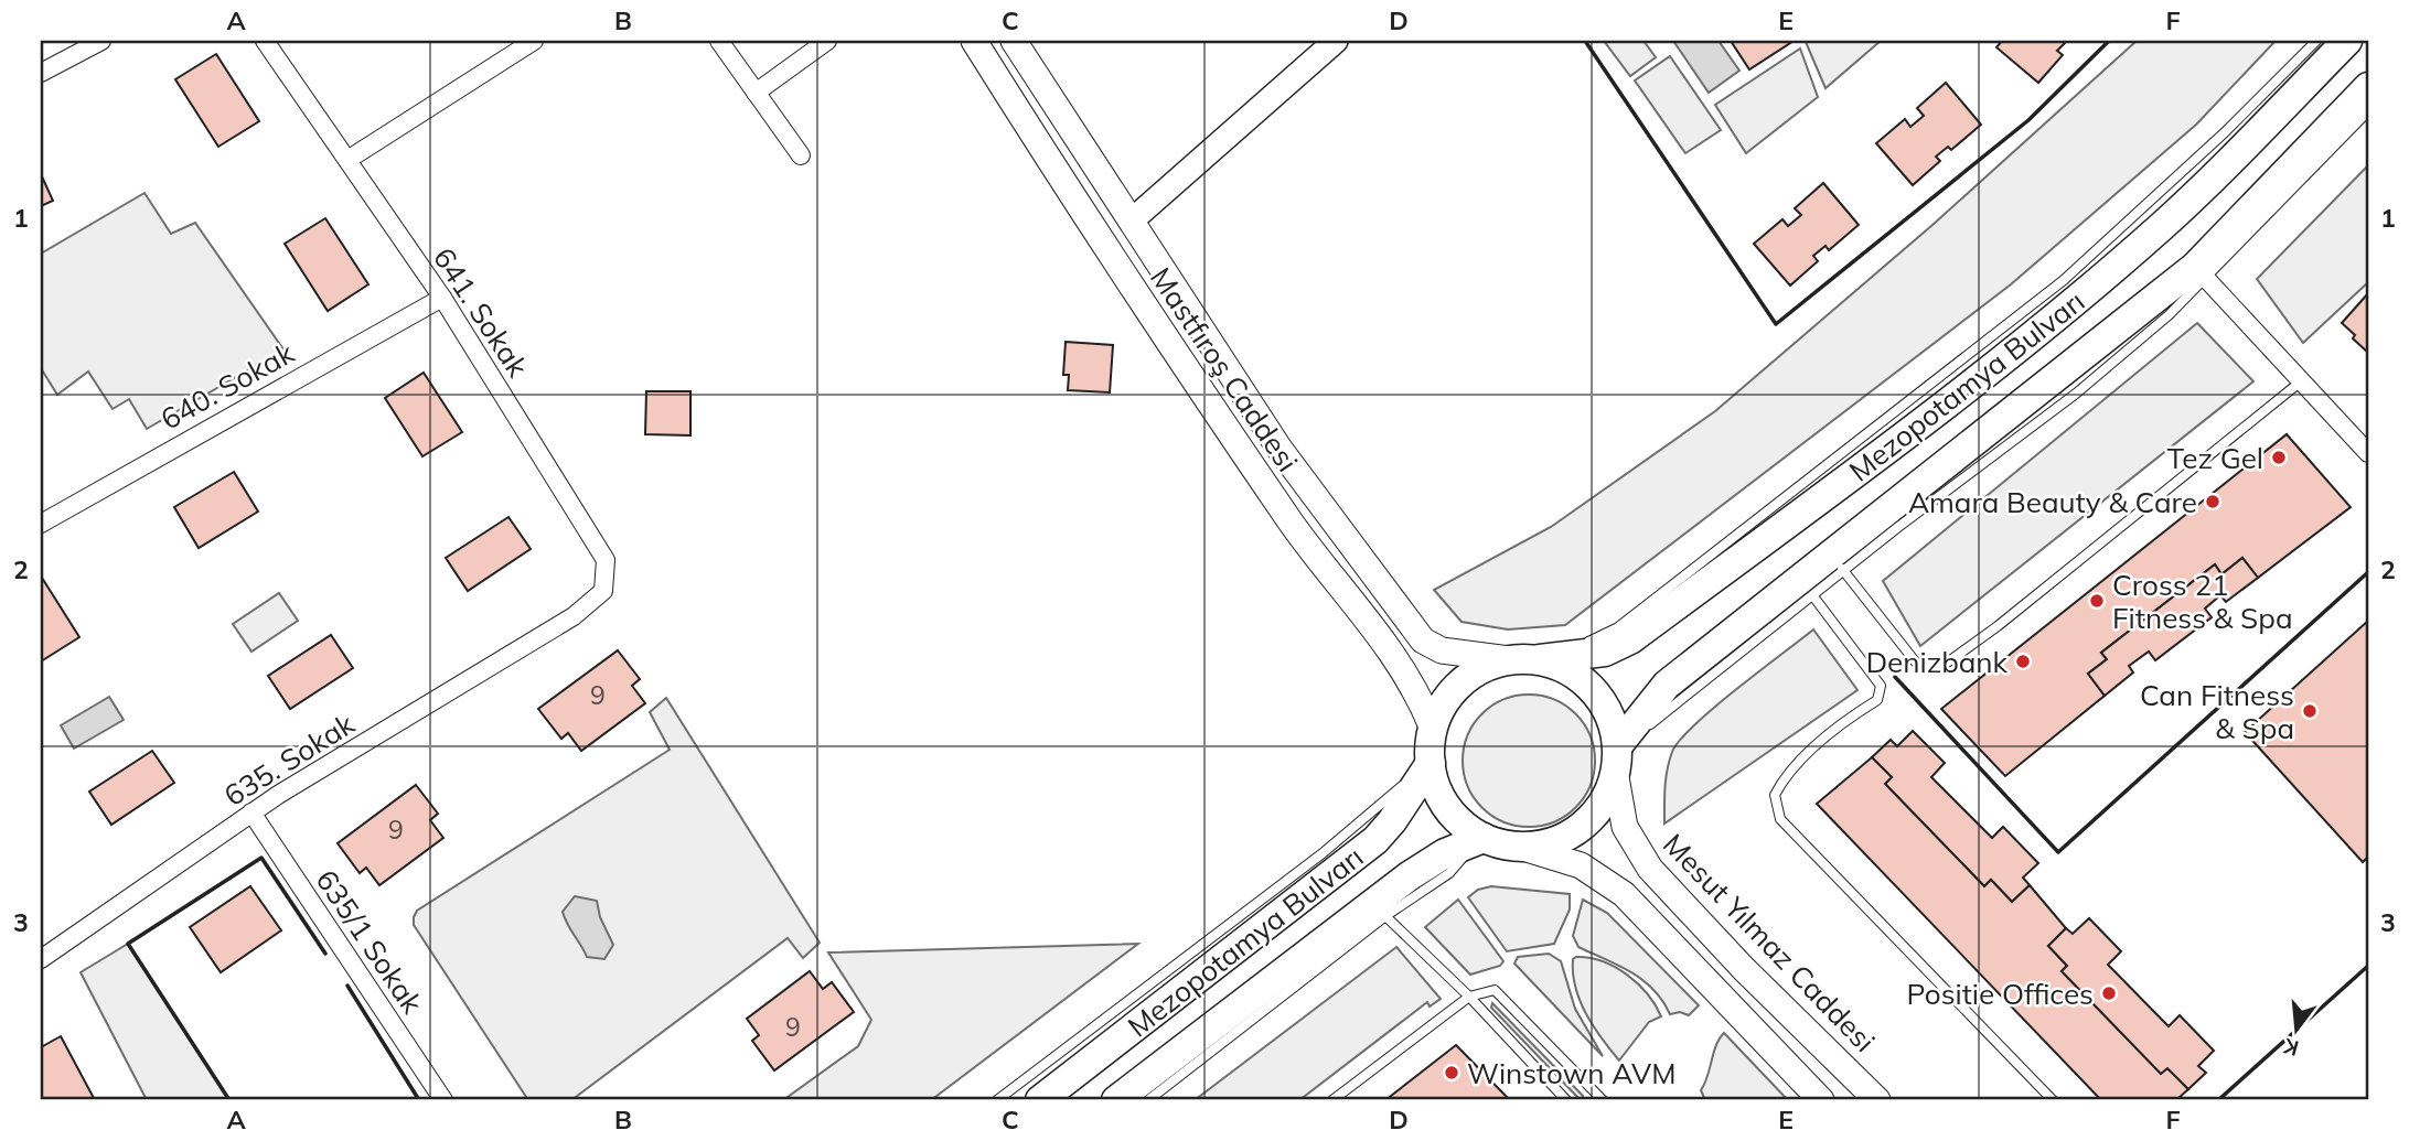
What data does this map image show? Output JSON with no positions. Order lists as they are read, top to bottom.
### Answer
{
  "streets": {
    "main road": ["Mastfıroş Caddesi", "Mezopotamya Bulvarı", "Mesut Yılmaz Caddesi"],
    "street": [
      "641. Sokak",
      "640. Sokak",
      "635. Sokak",
      "635/1 Sokak"
    ]
  },
  "crossings": [
    ["641. Sokak", "640. Sokak"],
    ["641. Sokak", "635. Sokak"],
    ["Mastfıroş Caddesi", "Mezopotamya Bulvarı"],
    ["Mastfıroş Caddesi", "Mesut Yılmaz Caddesi"],
    ["Mezopotamya Bulvarı", "Mesut Yılmaz Caddesi"],
    ["635. Sokak", "635/1 Sokak"]
  ],
  "places": [
    "Tez Gel",
    "Amara Beauty & Care",
    "Cross 21 Fitness & Spa",
    "Denizbank",
    "Can Fitness & Spa",
    "Positie Offices",
    "Winstown AVM"
  ],
  "house_numbers": ["9", "9", "9"],
  "north": "bottom",
  "grid": {
    "columns": [
      "A",
      "B",
      "C",
      "D",
      "E",
      "F"
    ],
    "rows": ["1", "2", "3"]
  }
}
